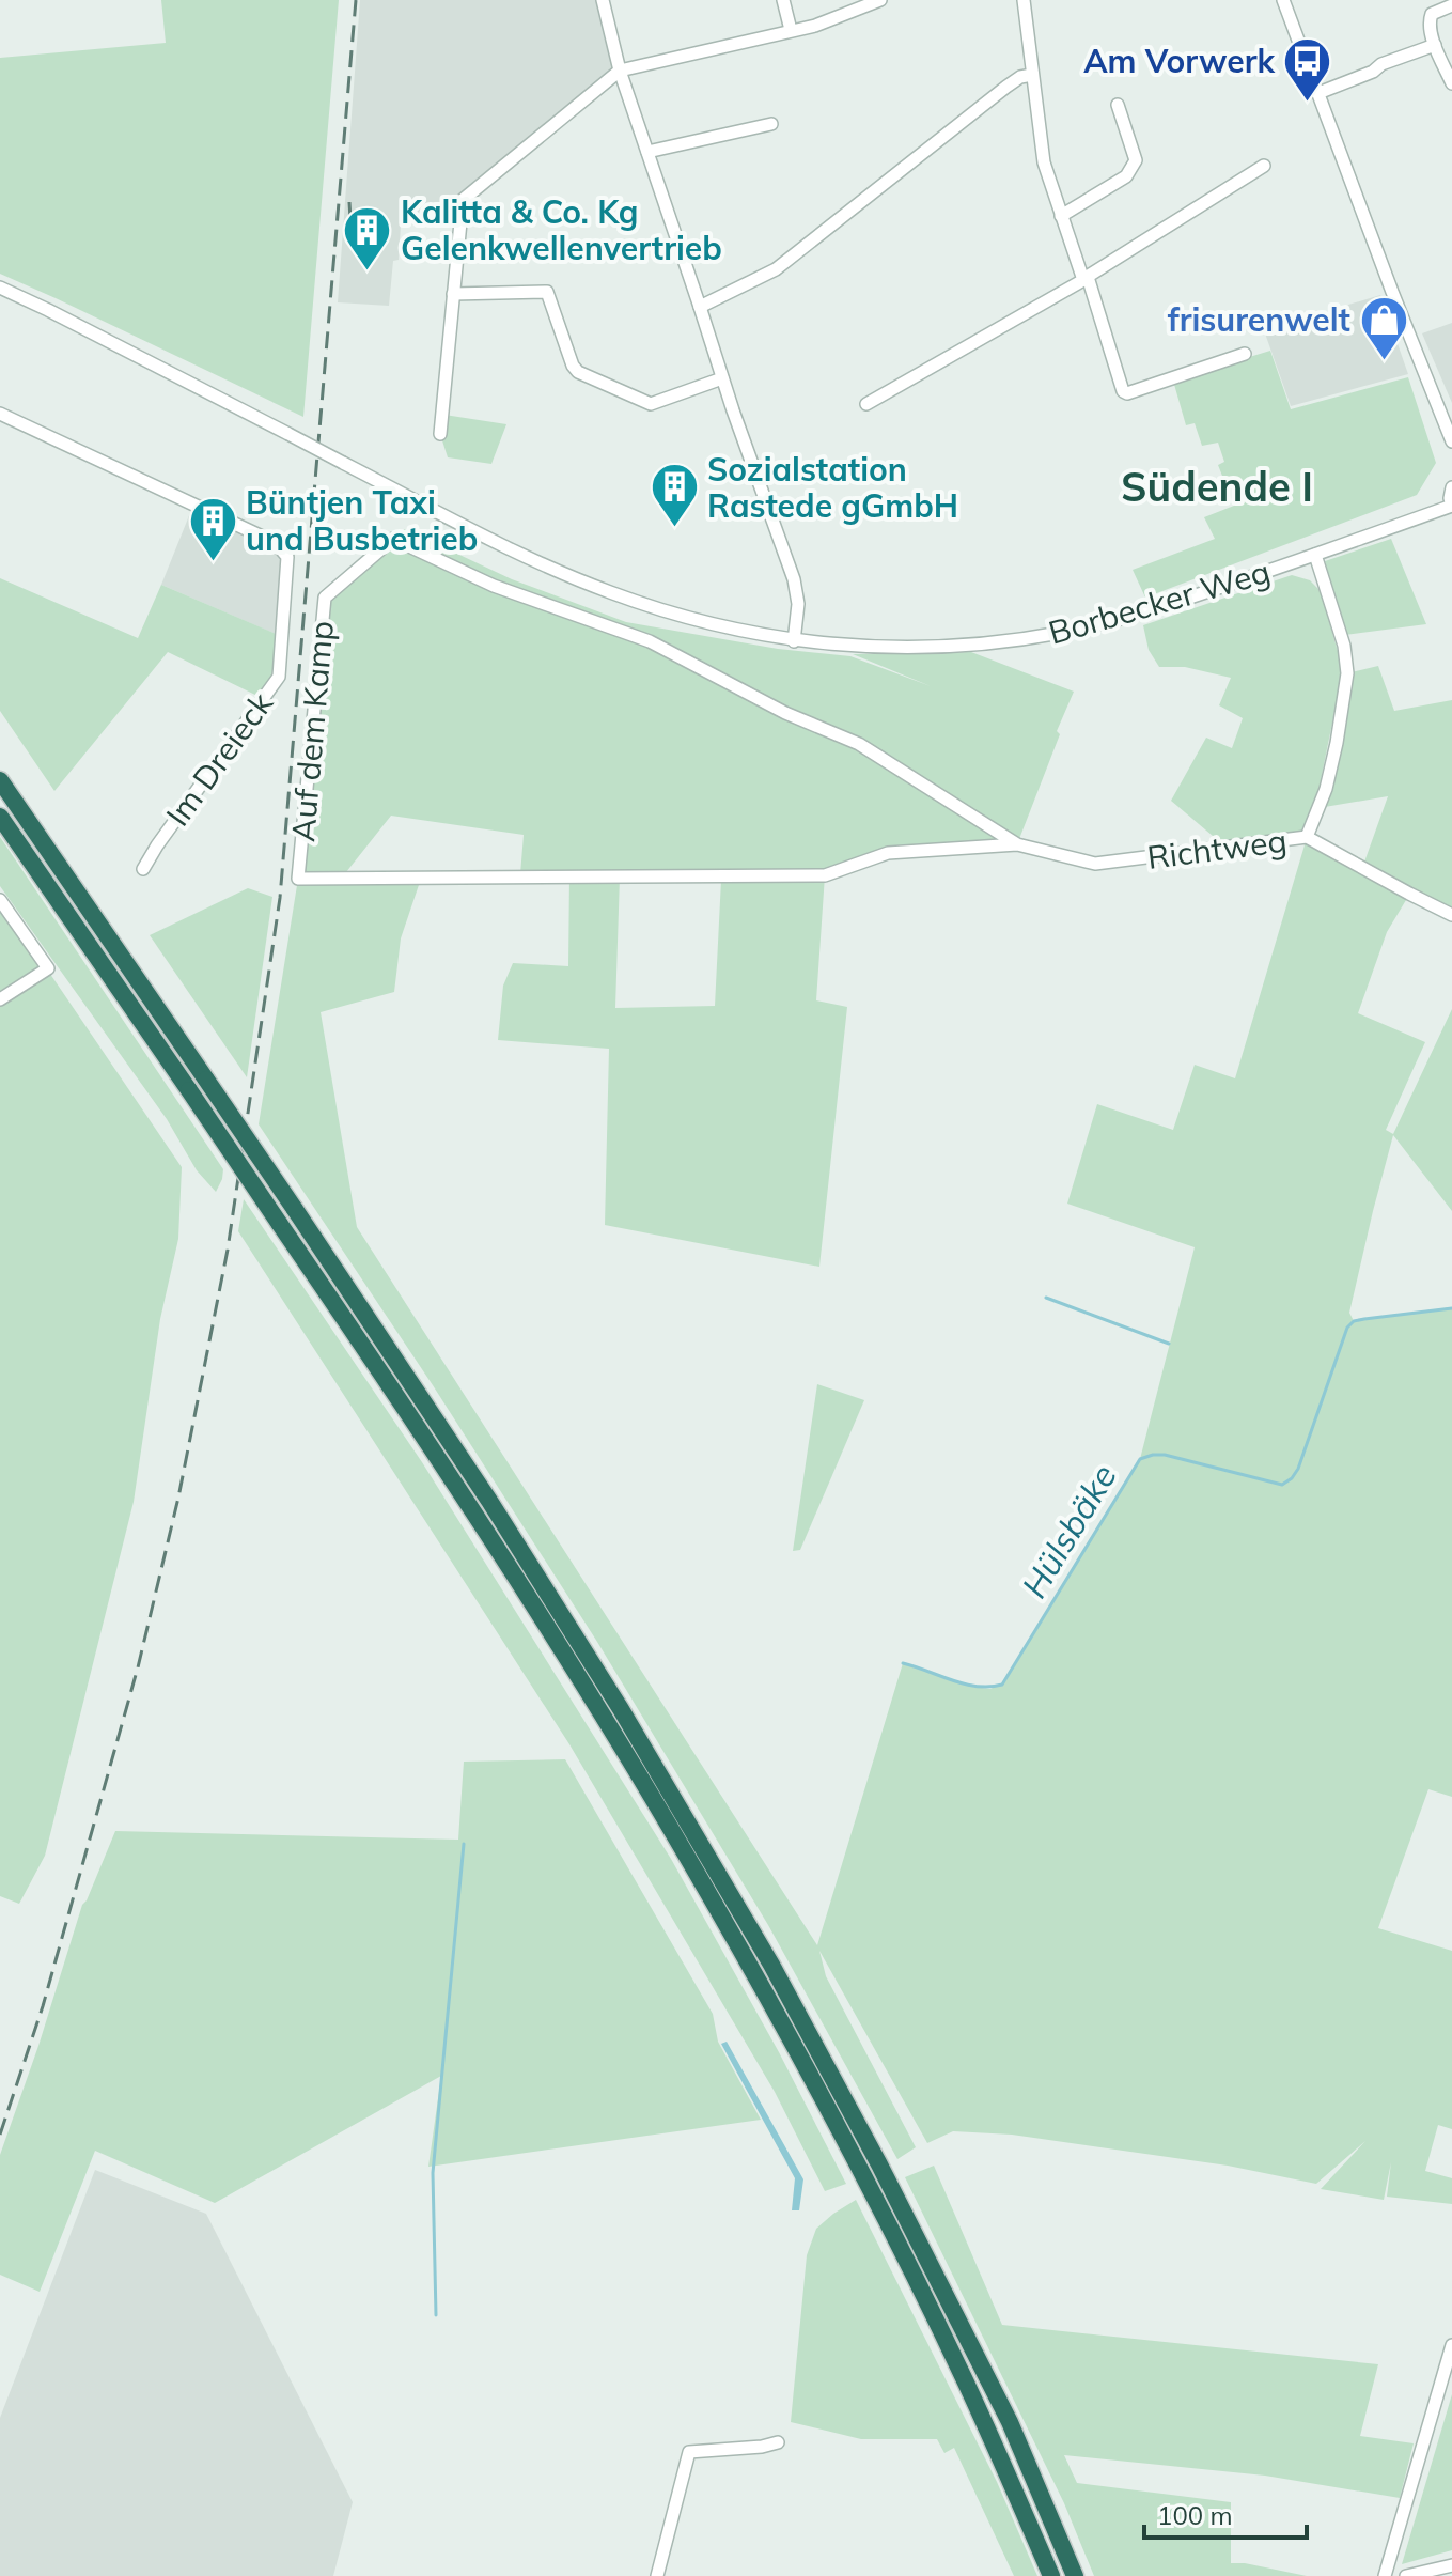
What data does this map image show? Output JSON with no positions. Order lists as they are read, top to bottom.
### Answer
{
  "streets": {
    "street": [
      "Borbecker Weg",
      "Auf dem Kamp",
      "Im Dreieck",
      "Richtweg"
    ]
  },
  "crossings": [
    ["Auf dem Kamp", "Richtweg"]
  ],
  "districts": ["Südende I"],
  "water": ["Hülsbäke"],
  "places": {
    "bus stop": ["Am Vorwerk"],
    "building": ["Kalitta & Co. Kg Gelenkwellenvertrieb", "Sozialstation Rastede gGmbH", "Büntjen Taxi und Busbetrieb"],
    "shop": ["frisurenwelt"]
  },
  "scale_bar": "100 m"
}
